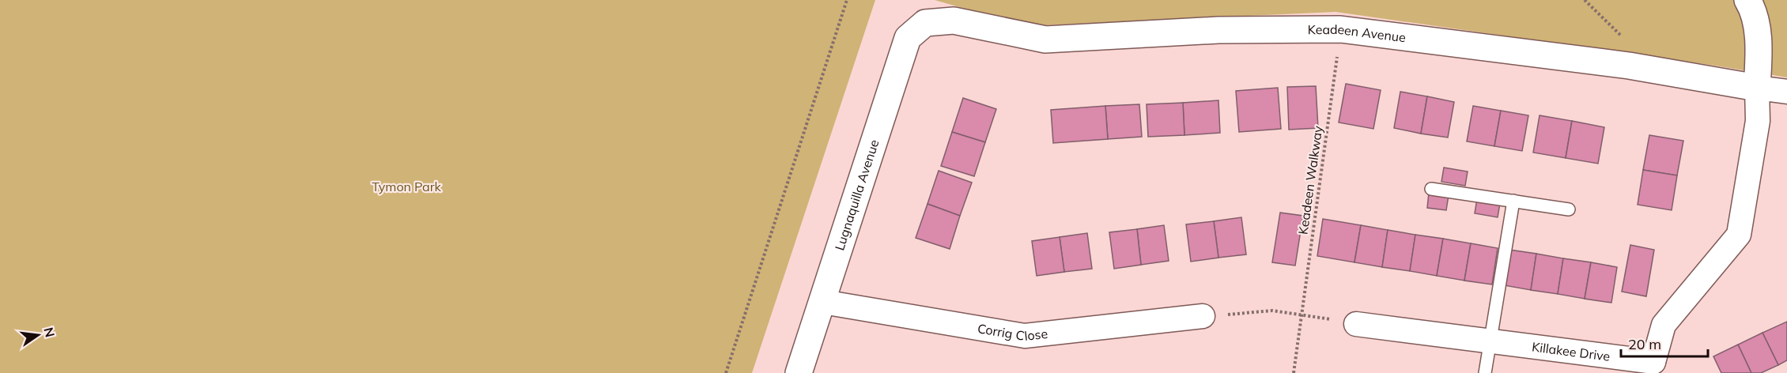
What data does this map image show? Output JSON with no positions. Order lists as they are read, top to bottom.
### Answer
{
  "streets": {
    "street": [
      "Keadeen Avenue",
      "Lugnaquilla Avenue",
      "Corrig Close",
      "Killakee Drive"
    ],
    "path": ["Keadeen Walkway"]
  },
  "crossings": [
    ["Keadeen Avenue", "Lugnaquilla Avenue"],
    ["Keadeen Avenue", "Killakee Drive"],
    ["Lugnaquilla Avenue", "Corrig Close"]
  ],
  "parks": ["Tymon Park"],
  "scale_bar": "20 m",
  "north": "right"
}
